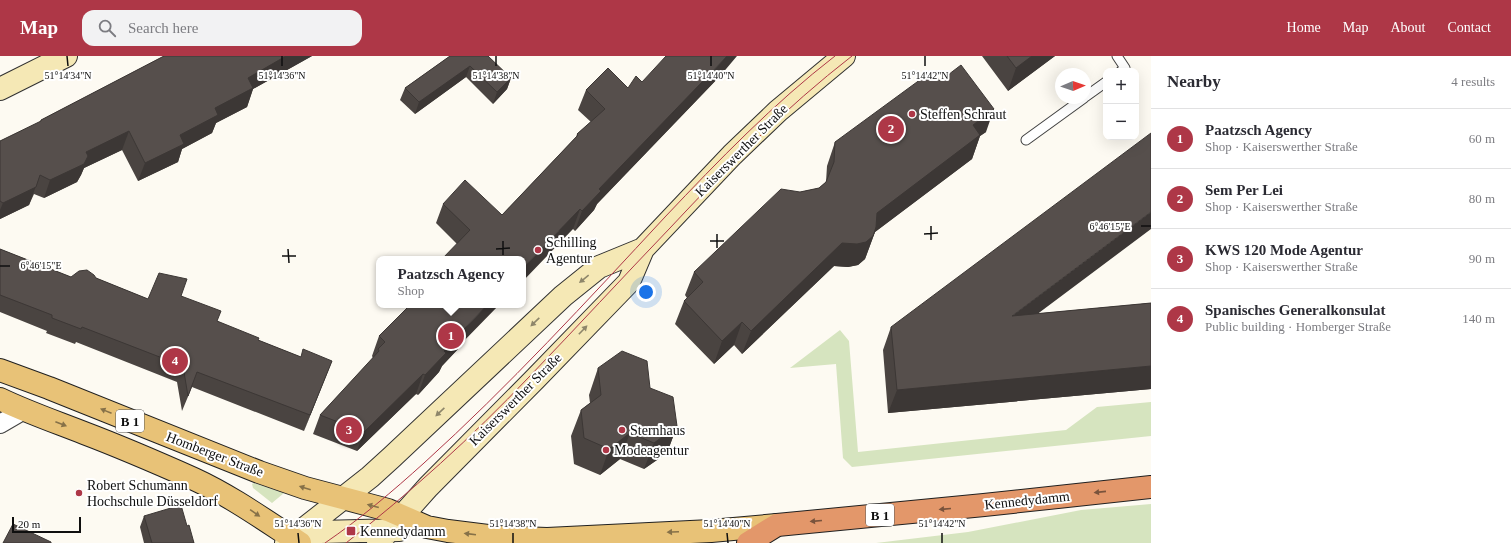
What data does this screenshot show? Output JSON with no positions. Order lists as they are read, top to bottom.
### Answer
{
  "streets": {
    "highway": ["B 1", "Kennedydamm"],
    "main road": ["Homberger Straße"],
    "street": ["Kaiserswerther Straße"]
  },
  "crossings": [
    ["Kaiserswerther Straße", "B 1"],
    ["Kaiserswerther Straße", "Homberger Straße"],
    ["Kaiserswerther Straße", "Kennedydamm"],
    ["B 1", "Homberger Straße"],
    ["B 1", "Kennedydamm"]
  ],
  "one_way": ["Kennedydamm"],
  "places": {
    "other": [
      "Steffen Schraut",
      "Schilling Agentur",
      "Sternhaus",
      "Modeagentur",
      "Robert Schumann Hochschule Düsseldorf"
    ],
    "transit": ["Kennedydamm"]
  },
  "scale_bar": "20 m",
  "north": "right",
  "page": {
    "header": "Map",
    "search": "Search here",
    "nav": [
      "Home",
      "Map",
      "About",
      "Contact"
    ],
    "heading": ["Nearby", "4 results"],
    "map_buttons": ["+", "−"],
    "list": [
      {
        "mark": "1",
        "name": "Paatzsch Agency",
        "note": "Shop · Kaiserswerther Straße",
        "value": "60 m"
      },
      {
        "mark": "2",
        "name": "Sem Per Lei",
        "note": "Shop · Kaiserswerther Straße",
        "value": "80 m"
      },
      {
        "mark": "3",
        "name": "KWS 120 Mode Agentur",
        "note": "Shop · Kaiserswerther Straße",
        "value": "90 m"
      },
      {
        "mark": "4",
        "name": "Spanisches Generalkonsulat",
        "note": "Public building · Homberger Straße",
        "value": "140 m"
      }
    ],
    "pins": [
      "2",
      "1",
      "4",
      "3"
    ],
    "popup": ["Paatzsch Agency", "Shop"],
    "scale": "20 m"
  },
  "coordinates": [
    "51°14'34\"N",
    "51°14'36\"N",
    "51°14'38\"N",
    "51°14'40\"N",
    "51°14'42\"N",
    "6°46'15\"E"
  ]
}
